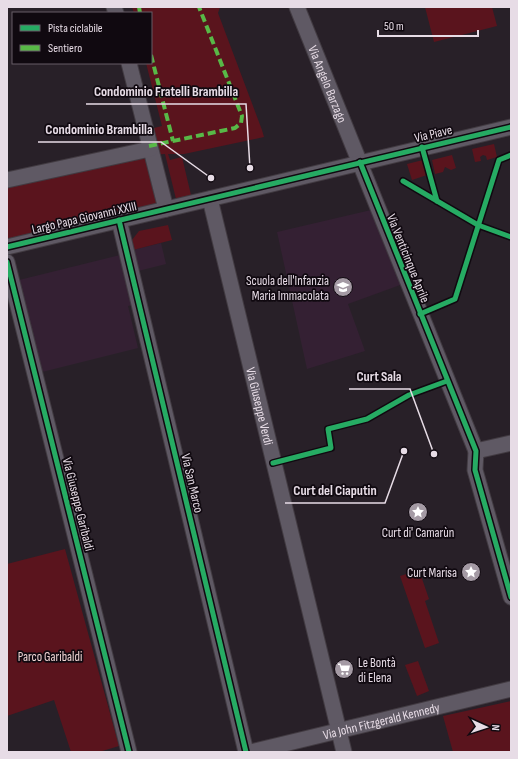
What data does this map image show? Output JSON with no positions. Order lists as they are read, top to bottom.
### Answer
{
  "streets": {
    "street": [
      "Via Angelo Barzago",
      "Via Piave",
      "Largo Papa Giovanni XXIII",
      "Via Venticinque Aprile",
      "Via Giuseppe Verdi",
      "Via San Marco",
      "Via Giuseppe Garibaldi",
      "Via John Fitzgerald Kennedy"
    ]
  },
  "crossings": [
    ["Via Angelo Barzago", "Via Piave"],
    ["Via Angelo Barzago", "Via Venticinque Aprile"],
    ["Via Piave", "Largo Papa Giovanni XXIII"],
    ["Via Piave", "Via Venticinque Aprile"],
    ["Via Piave", "Via Giuseppe Verdi"],
    ["Largo Papa Giovanni XXIII", "Via Giuseppe Verdi"],
    ["Largo Papa Giovanni XXIII", "Via San Marco"],
    ["Via Giuseppe Verdi", "Via John Fitzgerald Kennedy"]
  ],
  "parks": ["Parco Garibaldi"],
  "places": {
    "other": [
      "Condominio Fratelli Brambilla",
      "Condominio Brambilla",
      "Curt del Ciaputin",
      "Curt Sala"
    ],
    "school or university": ["Scuola dell'Infanzia Maria Immacolata"],
    "place": ["Curt di' Camarùn", "Curt Marisa"],
    "supermarket": ["Le Bontà di Elena"]
  },
  "legend": ["Pista ciclabile", "Sentiero"],
  "scale_bar": "50 m",
  "north": "right"
}
